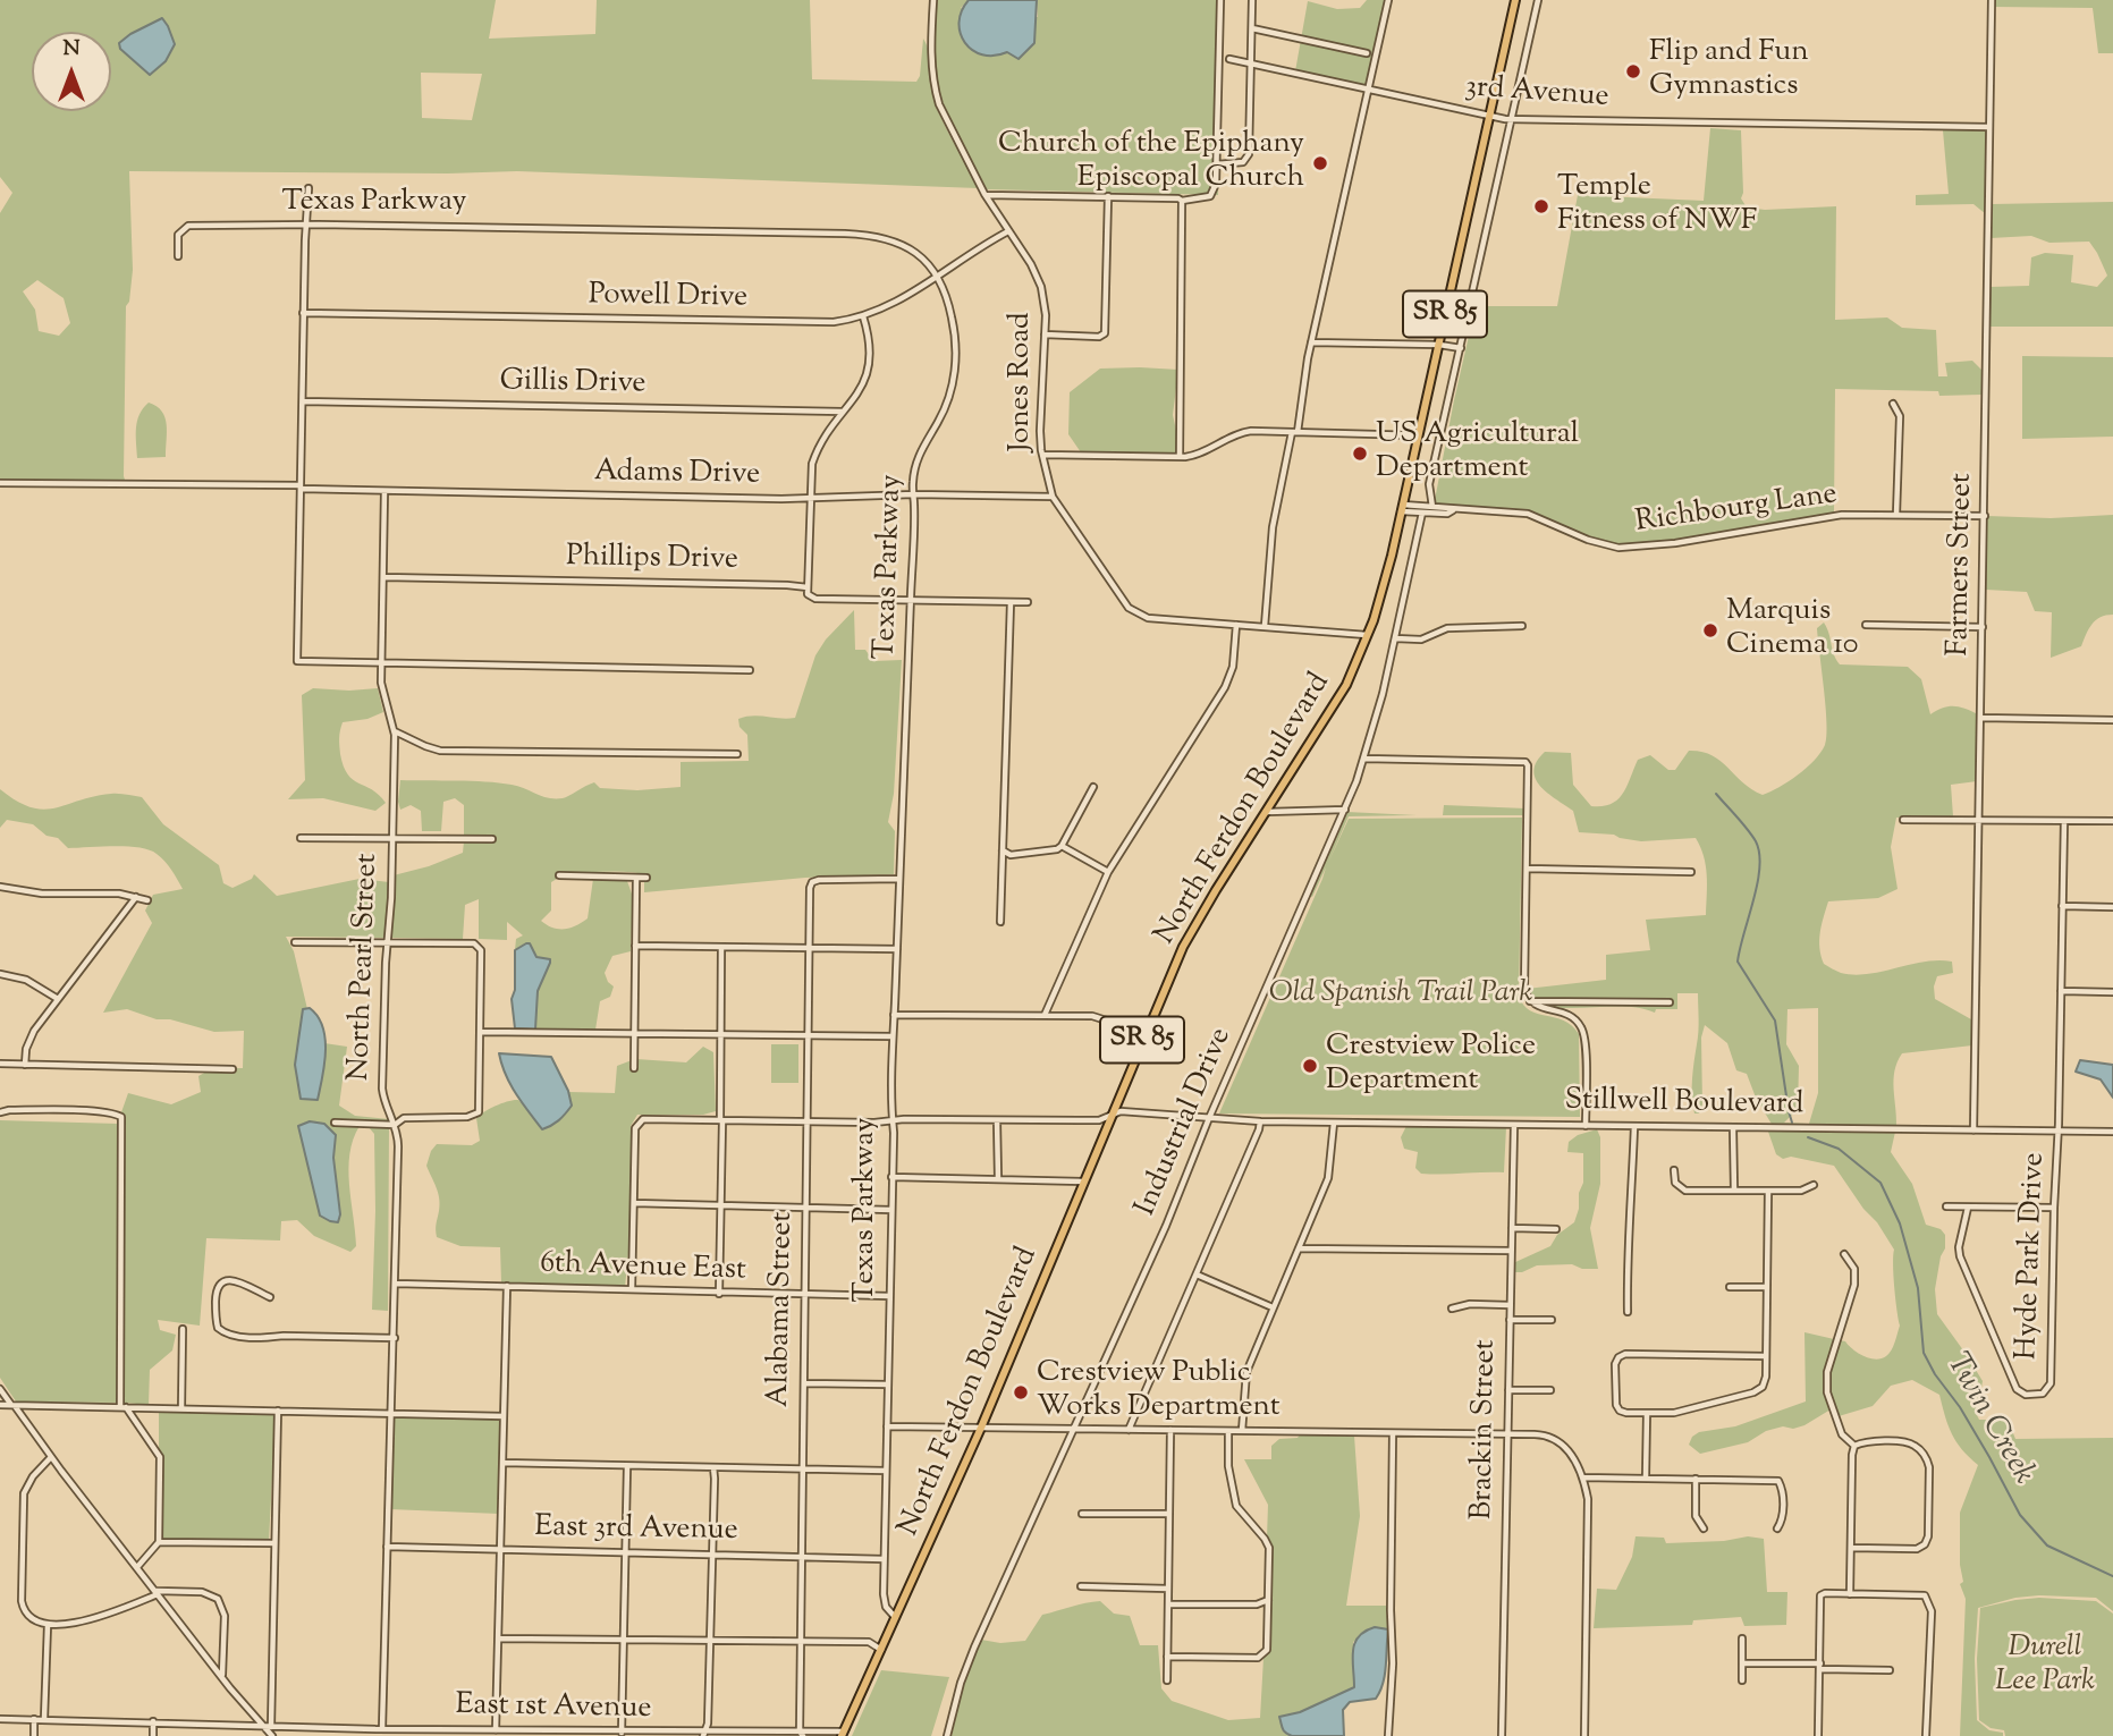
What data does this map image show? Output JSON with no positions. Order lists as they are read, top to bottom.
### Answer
{
  "streets": {
    "main road": ["SR 85", "North Ferdon Boulevard"],
    "street": [
      "3rd Avenue",
      "Texas Parkway",
      "Powell Drive",
      "Jones Road",
      "Gillis Drive",
      "Adams Drive",
      "Richbourg Lane",
      "Phillips Drive",
      "Farmers Street",
      "North Pearl Street",
      "Stillwell Boulevard",
      "Industrial Drive",
      "Hyde Park Drive",
      "6th Avenue East",
      "Alabama Street",
      "Brackin Street",
      "East 3rd Avenue",
      "East 1st Avenue"
    ]
  },
  "crossings": [
    ["3rd Avenue", "Farmers Street"],
    ["3rd Avenue", "North Ferdon Boulevard"],
    ["Texas Parkway", "Powell Drive"],
    ["Texas Parkway", "Adams Drive"],
    ["Texas Parkway", "Phillips Drive"],
    ["Texas Parkway", "North Ferdon Boulevard"],
    ["Texas Parkway", "Stillwell Boulevard"],
    ["Texas Parkway", "6th Avenue East"],
    ["Texas Parkway", "Alabama Street"],
    ["Texas Parkway", "East 3rd Avenue"],
    ["Powell Drive", "Jones Road"],
    ["Jones Road", "Adams Drive"],
    ["Jones Road", "North Ferdon Boulevard"],
    ["Adams Drive", "North Pearl Street"],
    ["Richbourg Lane", "Farmers Street"],
    ["Richbourg Lane", "North Ferdon Boulevard"],
    ["Richbourg Lane", "Industrial Drive"],
    ["Phillips Drive", "North Pearl Street"],
    ["Farmers Street", "Stillwell Boulevard"],
    ["North Ferdon Boulevard", "Stillwell Boulevard"],
    ["North Ferdon Boulevard", "East 1st Avenue"],
    ["North Pearl Street", "6th Avenue East"],
    ["North Pearl Street", "East 3rd Avenue"],
    ["North Pearl Street", "East 1st Avenue"],
    ["Stillwell Boulevard", "Industrial Drive"],
    ["Stillwell Boulevard", "Hyde Park Drive"],
    ["Stillwell Boulevard", "Alabama Street"],
    ["Stillwell Boulevard", "Brackin Street"],
    ["6th Avenue East", "Alabama Street"],
    ["Alabama Street", "East 3rd Avenue"],
    ["Alabama Street", "East 1st Avenue"]
  ],
  "water": ["Twin Creek"],
  "parks": ["Old Spanish Trail Park", "Durell Lee Park"],
  "places": [
    "Flip and Fun Gymnastics",
    "Church of the Epiphany Episcopal Church",
    "Temple Fitness of NWF",
    "US Agricultural Department",
    "Marquis Cinema 10",
    "Crestview Police Department",
    "Crestview Public Works Department"
  ],
  "north": "top"
}
